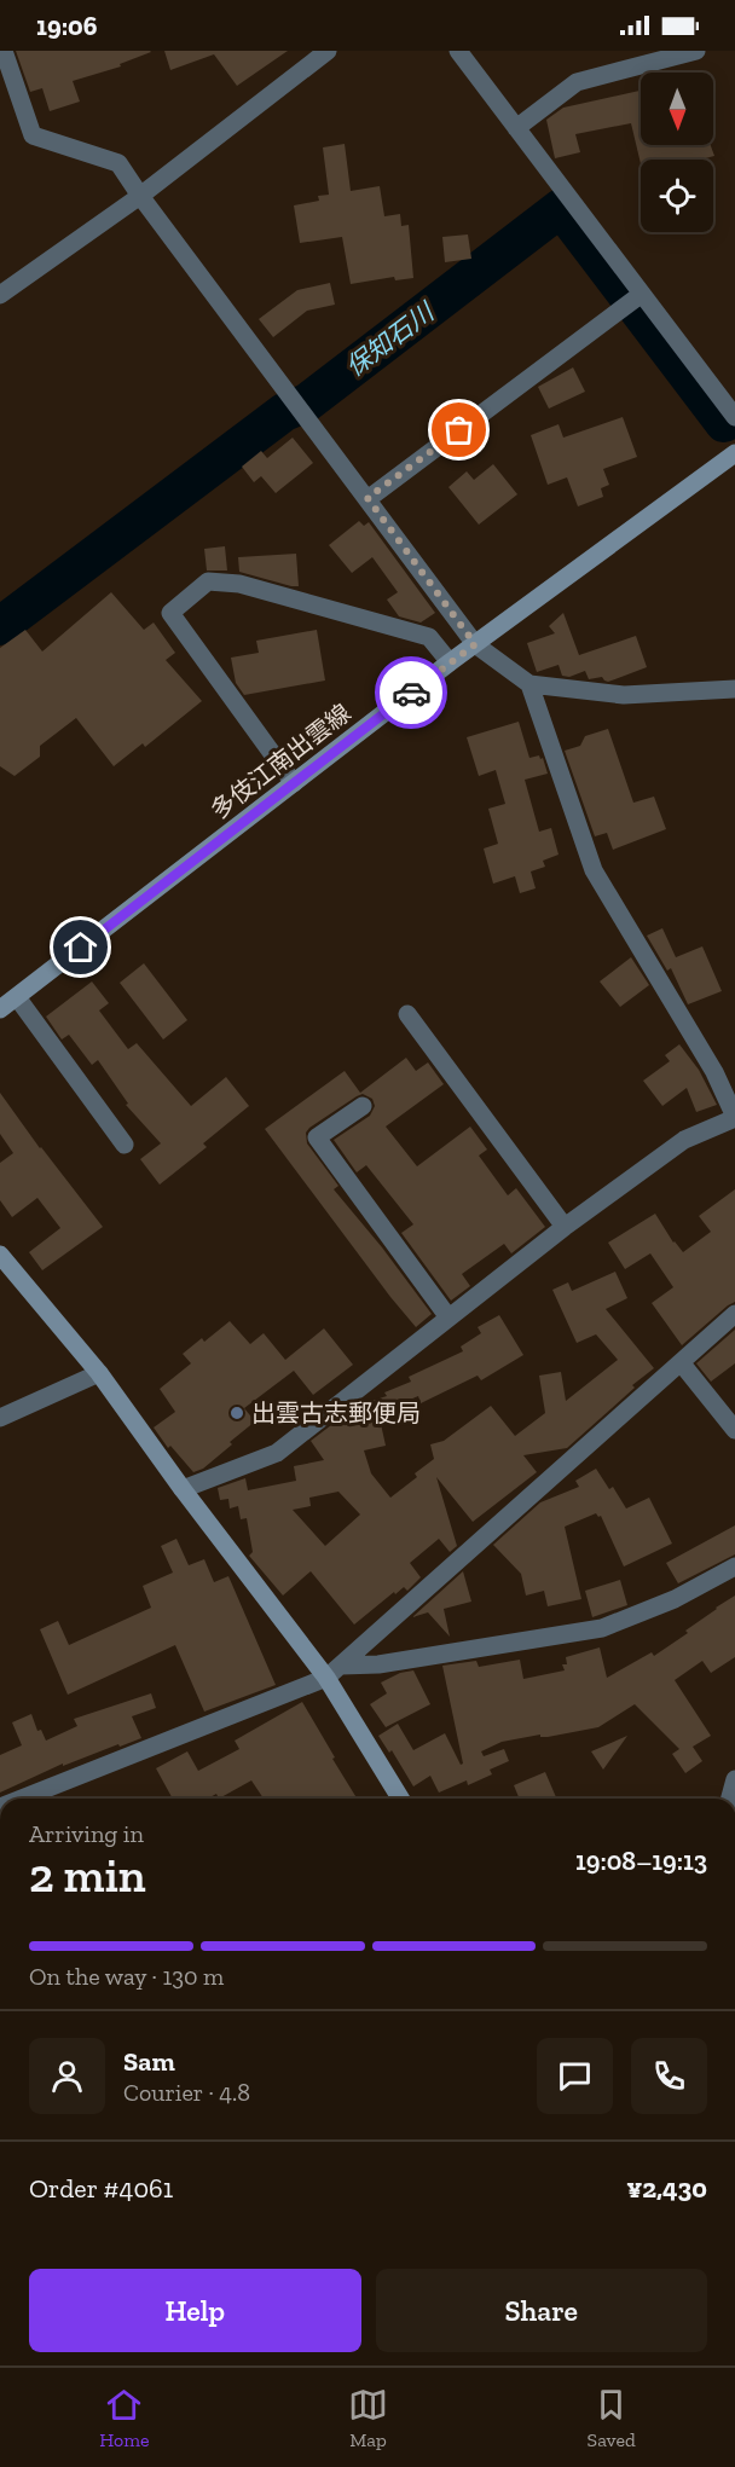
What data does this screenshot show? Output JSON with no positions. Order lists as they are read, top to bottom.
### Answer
{
  "streets": {
    "main road": ["多伎江南出雲線"]
  },
  "water": ["保知石川"],
  "places": ["出雲古志郵便局"],
  "north": "bottom",
  "page": {
    "status": "19:06",
    "heading": ["2 min", "Arriving in", "19:08–19:13"],
    "panel": [
      "Sam",
      "Courier · 4.8",
      "Order #4061",
      "¥2,430"
    ],
    "bar": "On the way · 130 m",
    "buttons": ["Help", "Share"],
    "tabs": ["Home", "Map", "Saved"]
  }
}
